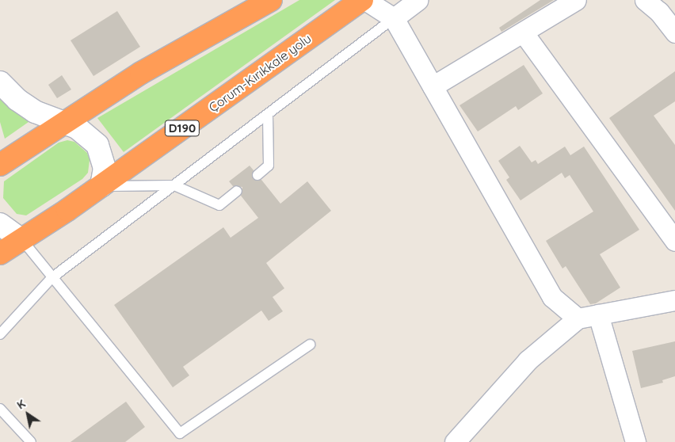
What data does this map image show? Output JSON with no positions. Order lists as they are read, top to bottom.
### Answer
{
  "streets": {
    "highway": ["Çorum-Kırıkkale yolu", "D190"]
  },
  "north": "top left"
}
